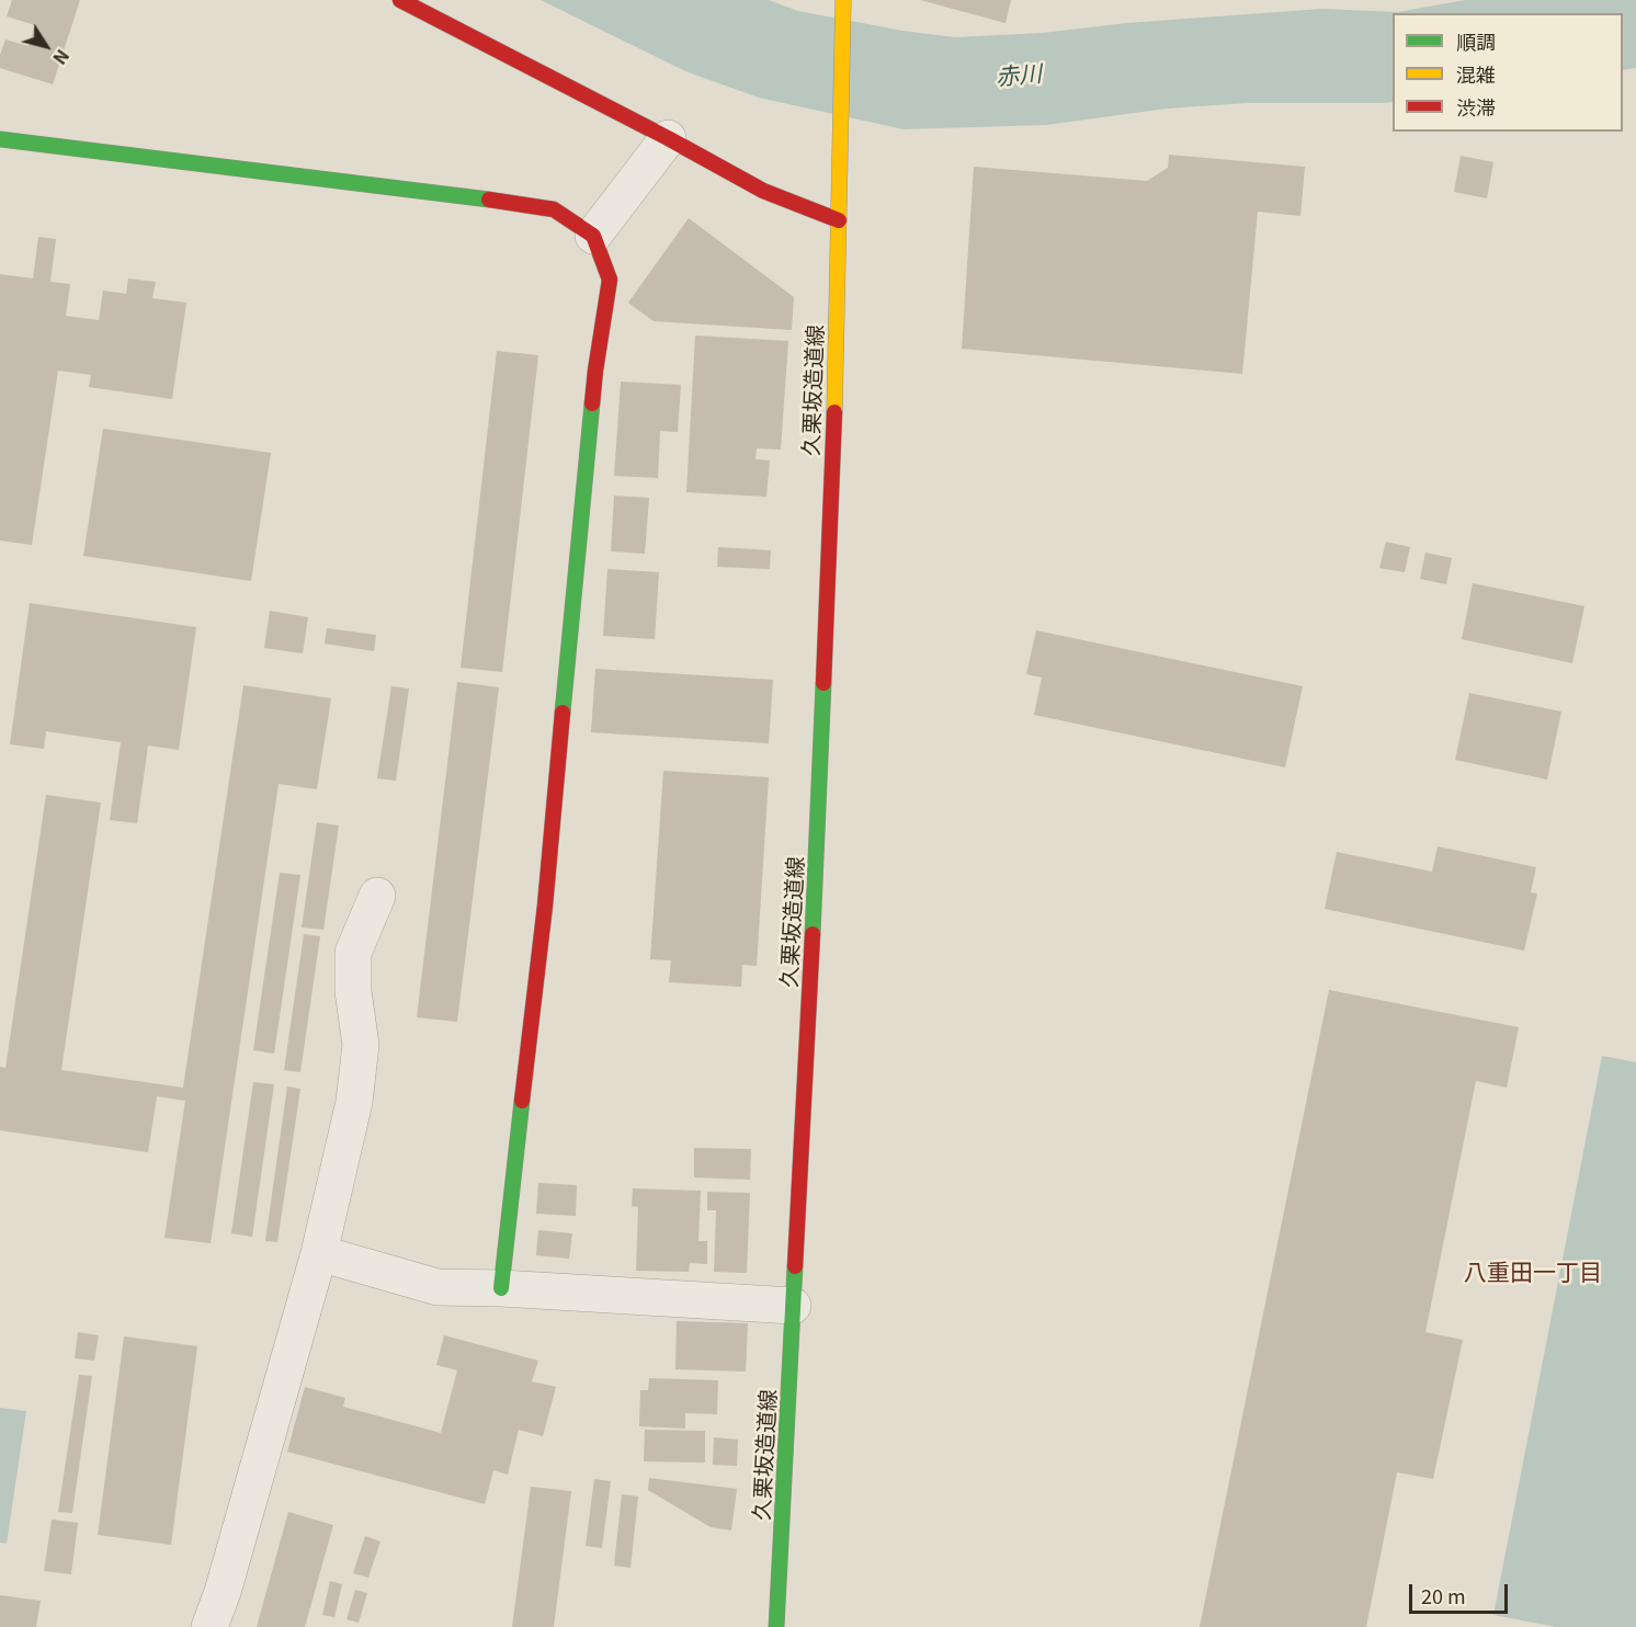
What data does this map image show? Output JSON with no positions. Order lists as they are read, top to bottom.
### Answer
{
  "streets": {
    "main road": ["久栗坂造道線"]
  },
  "districts": ["八重田一丁目"],
  "water": ["赤川"],
  "legend": ["順調", "混雑", "渋滞"],
  "scale_bar": "20 m",
  "north": "bottom right"
}
